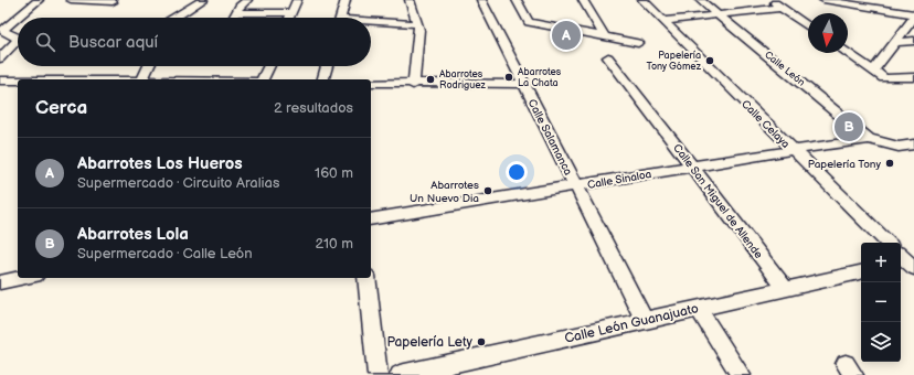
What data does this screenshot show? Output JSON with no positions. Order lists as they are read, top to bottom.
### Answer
{
  "streets": {
    "street": [
      "Calle León",
      "Calle Celaya",
      "Calle Salamanca",
      "Calle Sinaloa",
      "Calle San Miguel de Allende",
      "Calle León Guanajuato"
    ]
  },
  "crossings": [
    ["Calle León", "Calle Sinaloa"],
    ["Calle Celaya", "Calle Sinaloa"],
    ["Calle Salamanca", "Calle Sinaloa"],
    ["Calle Salamanca", "Calle León Guanajuato"],
    ["Calle Sinaloa", "Calle San Miguel de Allende"],
    ["Calle San Miguel de Allende", "Calle León Guanajuato"]
  ],
  "places": [
    "Papelería Tony Gómez",
    "Abarrotes La Chata",
    "Abarrotes Rodriguez",
    "Papelería Tony",
    "Abarrotes Un Nuevo Dia",
    "Papelería Lety"
  ],
  "north": "bottom",
  "page": {
    "search": "Buscar aquí",
    "pins": ["A", "B"],
    "heading": ["Cerca", "2 resultados"],
    "list": [
      {
        "mark": "A",
        "name": "Abarrotes Los Hueros",
        "note": "Supermercado · Circuito Aralias",
        "value": "160 m"
      },
      {
        "mark": "B",
        "name": "Abarrotes Lola",
        "note": "Supermercado · Calle León",
        "value": "210 m"
      }
    ],
    "map_buttons": ["+", "−"]
  }
}
